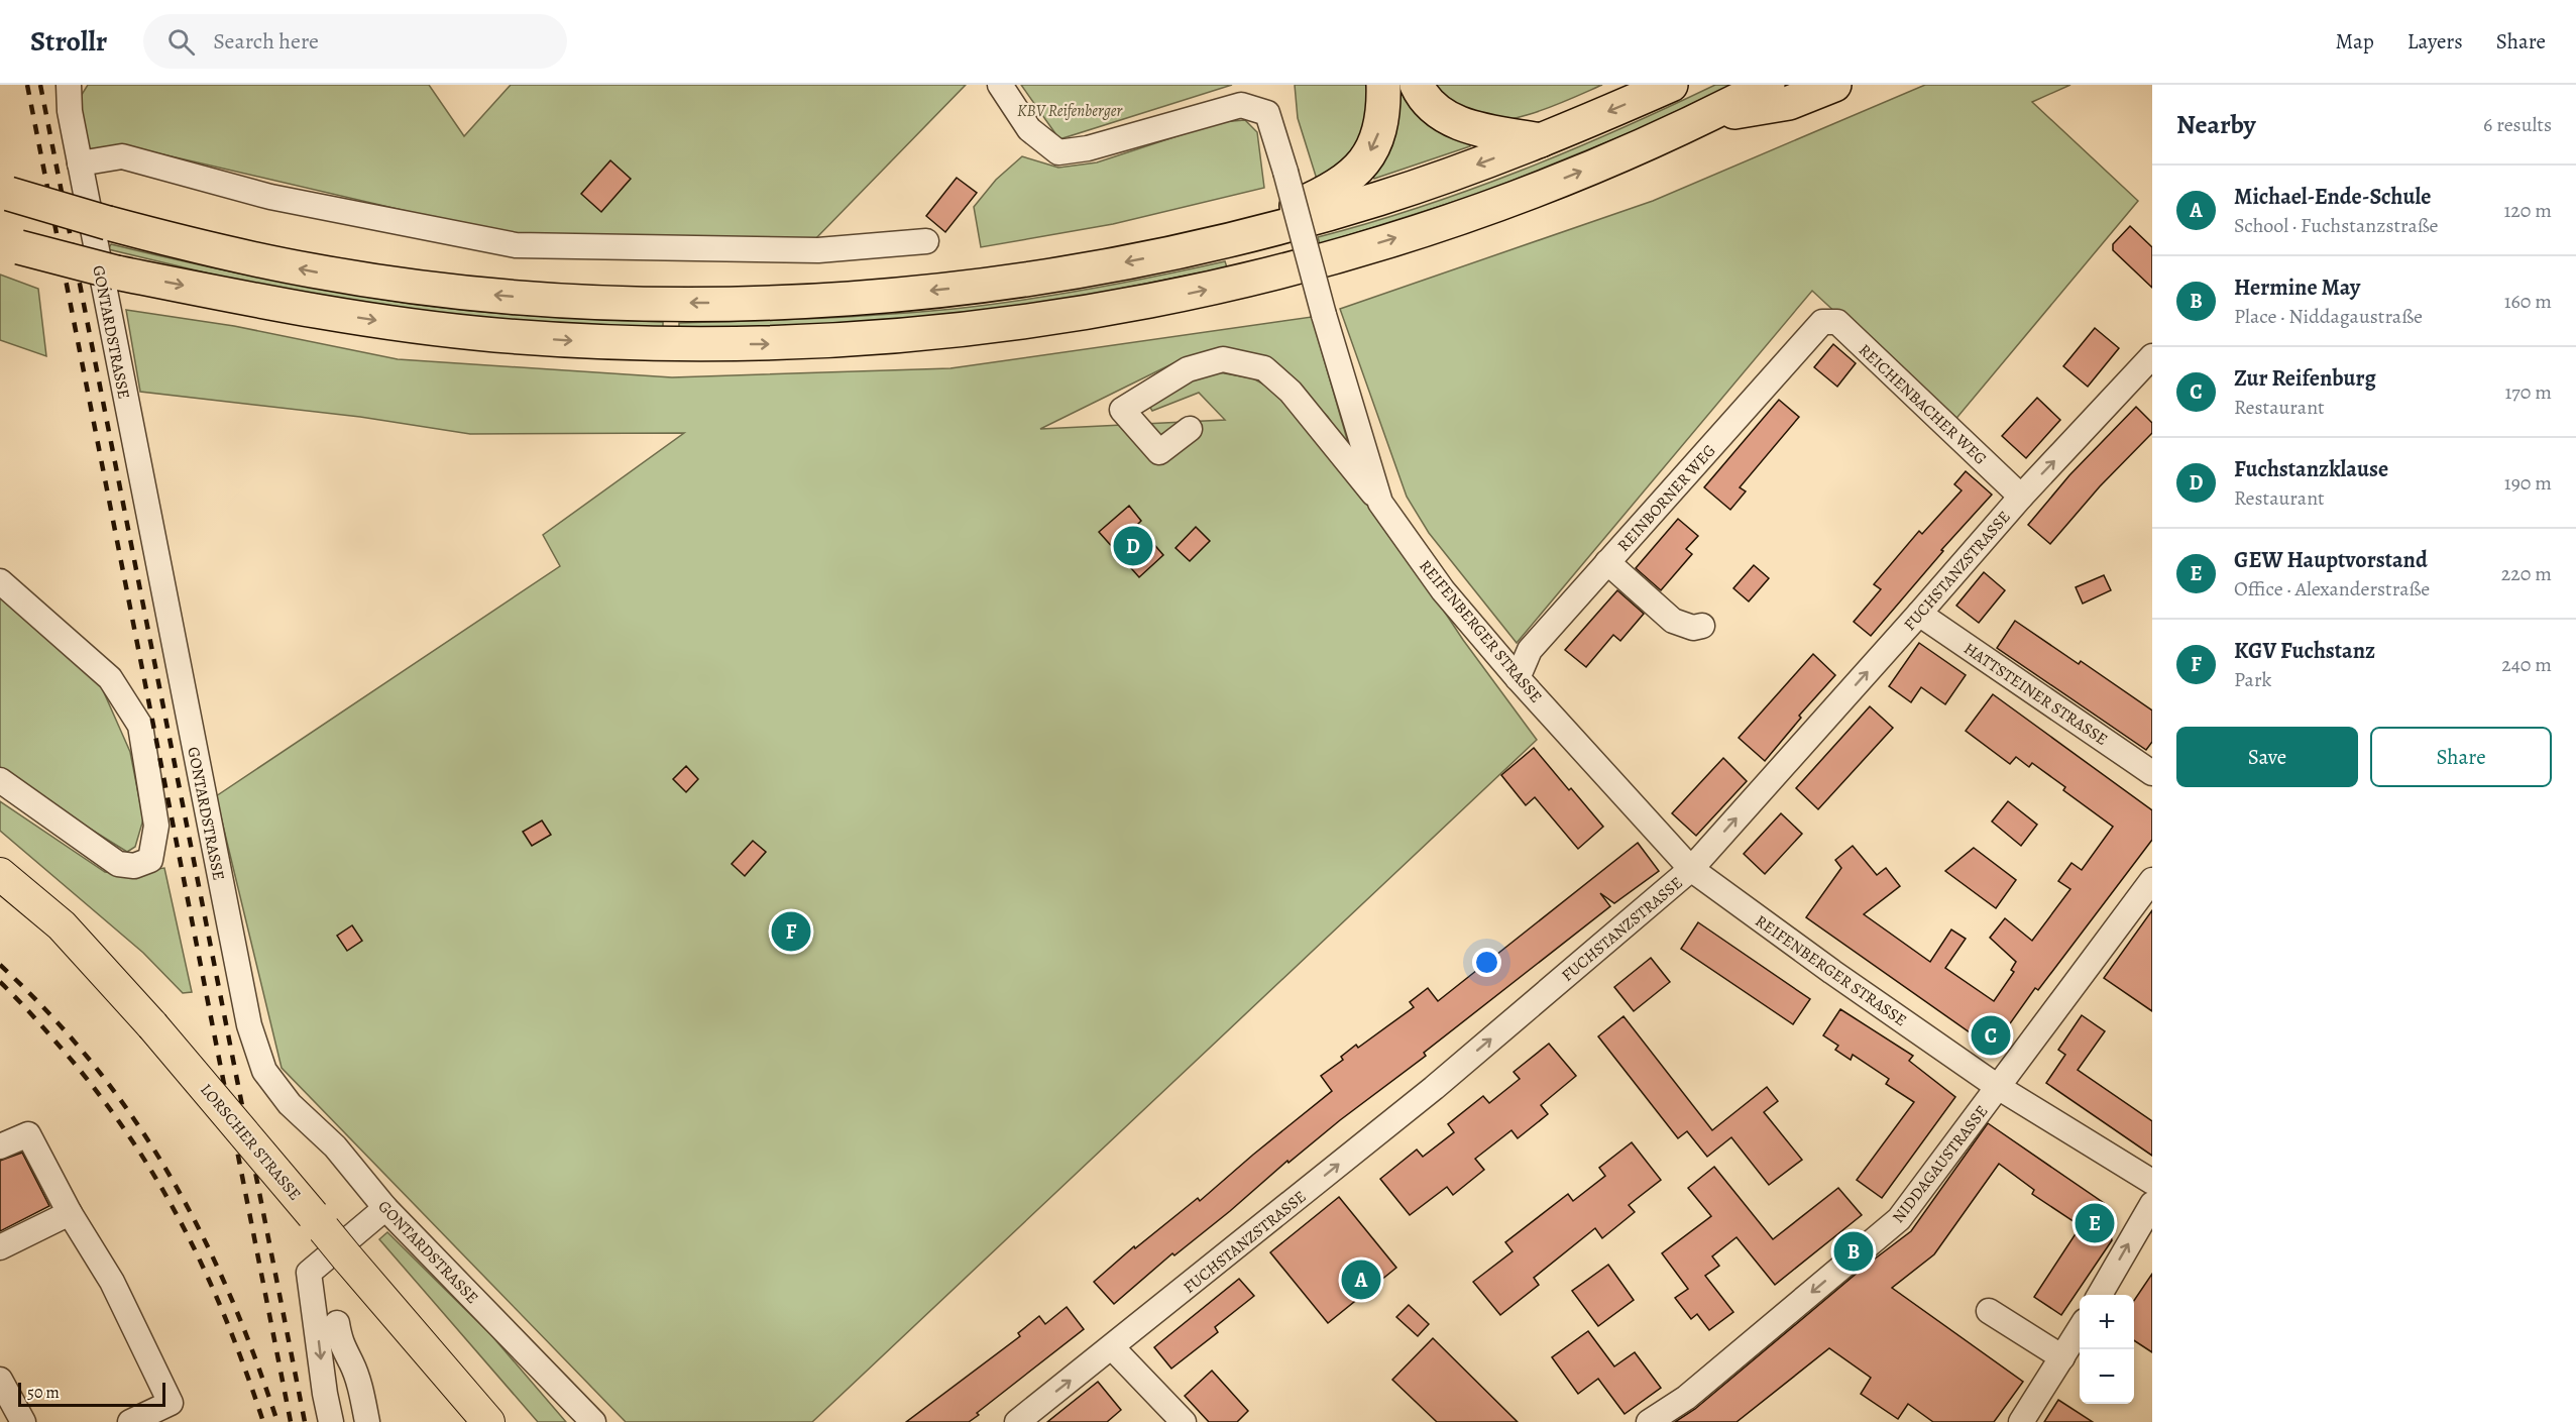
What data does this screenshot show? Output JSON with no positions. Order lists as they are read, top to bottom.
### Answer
{
  "streets": {
    "main road": ["LORSCHER STRASSE"],
    "street": [
      "GONTARDSTRASSE",
      "REICHENBACHER WEG",
      "REINBORNER WEG",
      "FUCHSTANZSTRASSE",
      "REIFENBERGER STRASSE",
      "HATTSTEINER STRASSE",
      "NIDDAGAUSTRASSE"
    ]
  },
  "crossings": [
    ["REICHENBACHER WEG", "REINBORNER WEG"],
    ["REICHENBACHER WEG", "FUCHSTANZSTRASSE"],
    ["REINBORNER WEG", "REIFENBERGER STRASSE"],
    ["FUCHSTANZSTRASSE", "REIFENBERGER STRASSE"],
    ["FUCHSTANZSTRASSE", "HATTSTEINER STRASSE"],
    ["REIFENBERGER STRASSE", "NIDDAGAUSTRASSE"]
  ],
  "one_way": ["FUCHSTANZSTRASSE"],
  "parks": ["KBV Reifenberger"],
  "scale_bar": "50 m",
  "page": {
    "header": "Strollr",
    "search": "Search here",
    "nav": ["Map", "Layers", "Share"],
    "heading": ["Nearby", "6 results"],
    "list": [
      {
        "mark": "A",
        "name": "Michael-Ende-Schule",
        "note": "School · Fuchstanzstraße",
        "value": "120 m"
      },
      {
        "mark": "B",
        "name": "Hermine May",
        "note": "Place · Niddagaustraße",
        "value": "160 m"
      },
      {
        "mark": "C",
        "name": "Zur Reifenburg",
        "note": "Restaurant",
        "value": "170 m"
      },
      {
        "mark": "D",
        "name": "Fuchstanzklause",
        "note": "Restaurant",
        "value": "190 m"
      },
      {
        "mark": "E",
        "name": "GEW Hauptvorstand",
        "note": "Office · Alexanderstraße",
        "value": "220 m"
      },
      {
        "mark": "F",
        "name": "KGV Fuchstanz",
        "note": "Park",
        "value": "240 m"
      }
    ],
    "pins": [
      "D",
      "F",
      "C",
      "E",
      "B",
      "A"
    ],
    "buttons": ["Save", "Share"],
    "map_buttons": ["+", "−"],
    "scale": "50 m"
  }
}
